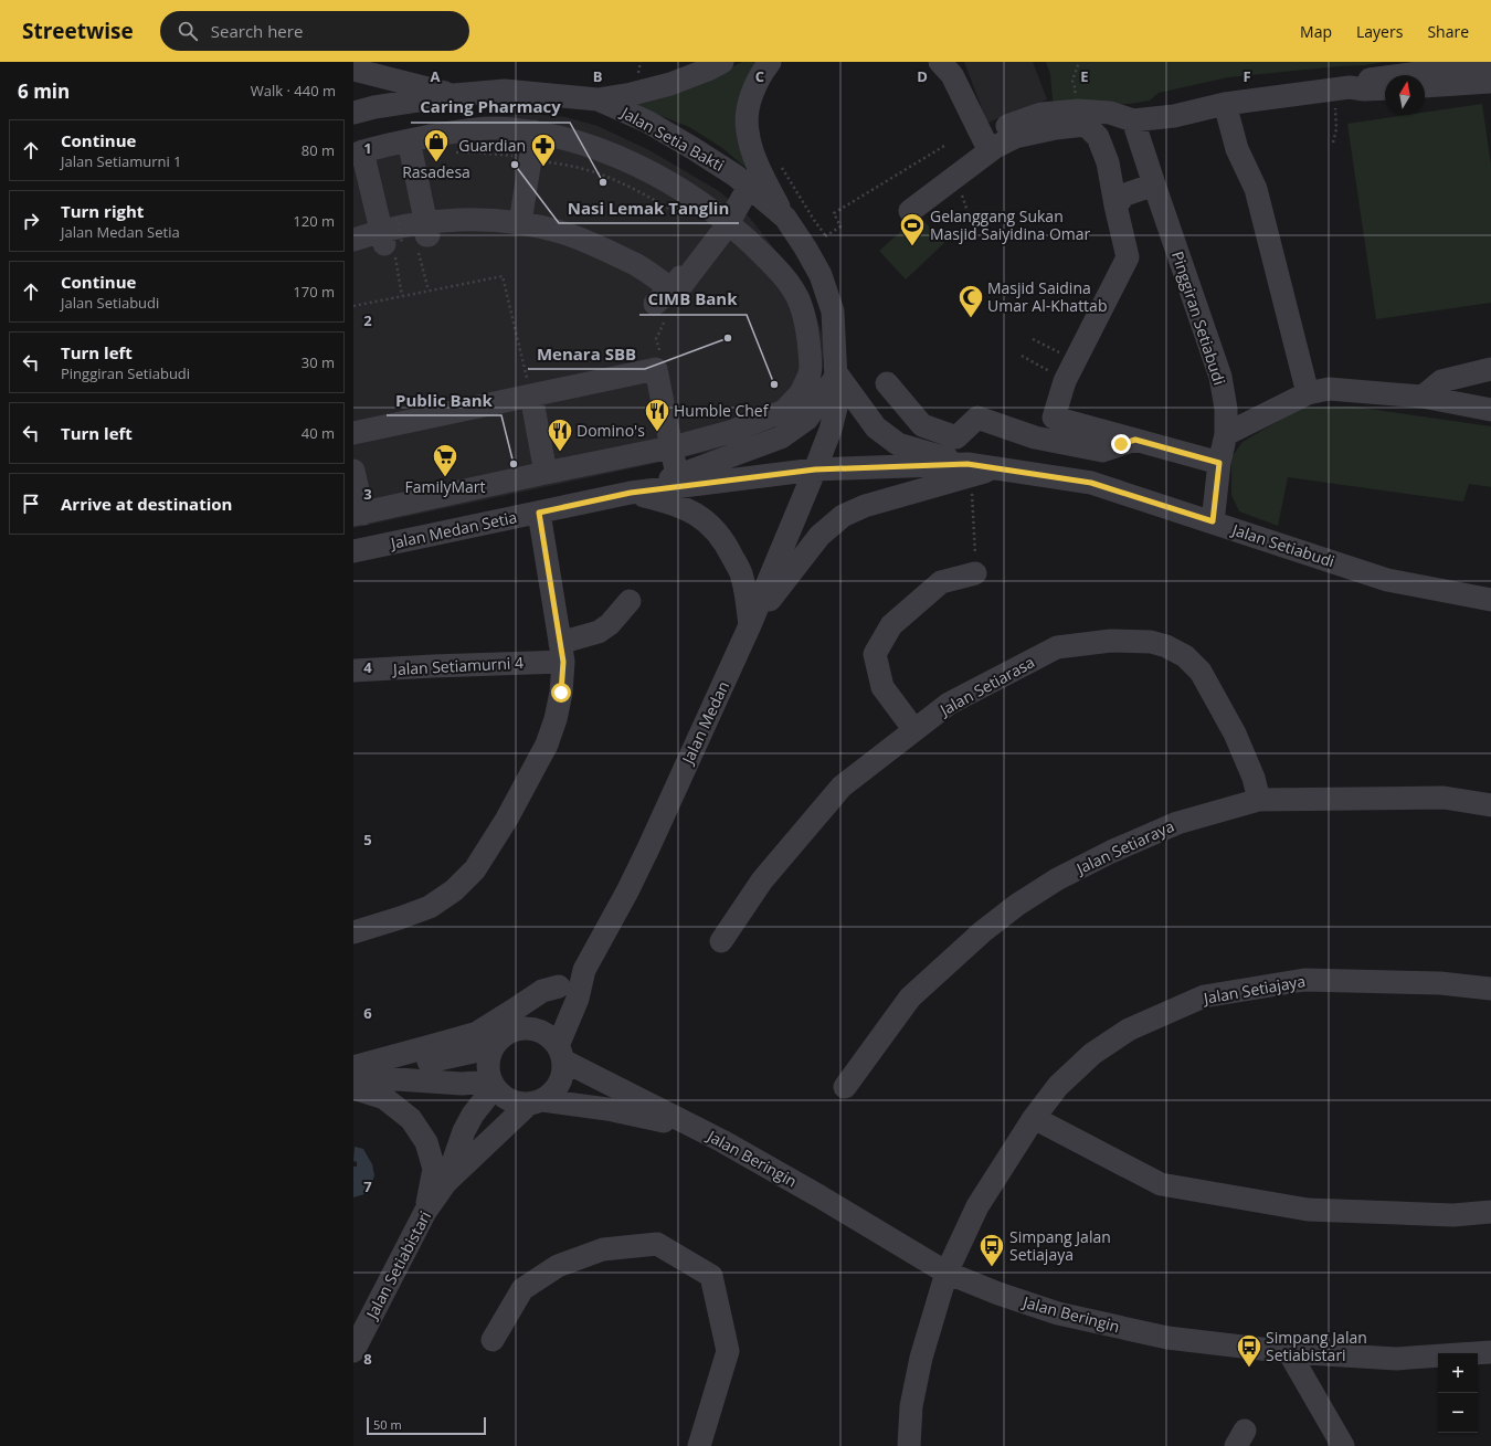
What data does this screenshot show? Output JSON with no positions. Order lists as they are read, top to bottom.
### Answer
{
  "streets": {
    "street": [
      "Jalan Setia Bakti",
      "Pinggiran Setiabudi",
      "Jalan Medan Setia",
      "Jalan Setiabudi",
      "Jalan Setiamurni 4",
      "Jalan Setiarasa",
      "Jalan Medan",
      "Jalan Setiaraya",
      "Jalan Setiajaya",
      "Jalan Beringin",
      "Jalan Setiabistari"
    ]
  },
  "crossings": [
    ["Jalan Setia Bakti", "Jalan Medan Setia"],
    ["Jalan Setia Bakti", "Jalan Setiabudi"],
    ["Jalan Setia Bakti", "Jalan Medan"],
    ["Pinggiran Setiabudi", "Jalan Setiabudi"],
    ["Jalan Medan Setia", "Jalan Setiabudi"],
    ["Jalan Medan Setia", "Jalan Medan"],
    ["Jalan Setiabudi", "Jalan Medan"],
    ["Jalan Setiarasa", "Jalan Setiaraya"],
    ["Jalan Medan", "Jalan Beringin"],
    ["Jalan Medan", "Jalan Setiabistari"],
    ["Jalan Setiajaya", "Jalan Beringin"],
    ["Jalan Beringin", "Jalan Setiabistari"]
  ],
  "places": {
    "shop": ["Rasadesa"],
    "other": [
      "Nasi Lemak Tanglin",
      "Caring Pharmacy",
      "Menara SBB",
      "CIMB Bank",
      "Public Bank"
    ],
    "pharmacy": ["Guardian"],
    "sports": ["Gelanggang Sukan Masjid Saiyidina Omar"],
    "mosque": ["Masjid Saidina Umar Al-Khattab"],
    "restaurant": ["Humble Chef", "Domino's"],
    "supermarket": ["FamilyMart"],
    "bus stop": ["Simpang Jalan Setiajaya", "Simpang Jalan Setiabistari"]
  },
  "scale_bar": "50 m",
  "north": "top",
  "page": {
    "header": "Streetwise",
    "search": "Search here",
    "nav": ["Map", "Layers", "Share"],
    "heading": ["6 min", "Walk · 440 m"],
    "list": [
      ["Continue", "Jalan Setiamurni 1", "80 m"],
      ["Turn right", "Jalan Medan Setia", "120 m"],
      ["Continue", "Jalan Setiabudi", "170 m"],
      ["Turn left", "Pinggiran Setiabudi", "30 m"],
      ["Turn left", "40 m"],
      "Arrive at destination"
    ],
    "map_buttons": ["+", "−"],
    "scale": "50 m"
  },
  "grid": {
    "columns": [
      "A",
      "B",
      "C",
      "D",
      "E",
      "F"
    ],
    "rows": [
      "1",
      "2",
      "3",
      "4",
      "5",
      "6",
      "7",
      "8"
    ]
  }
}
